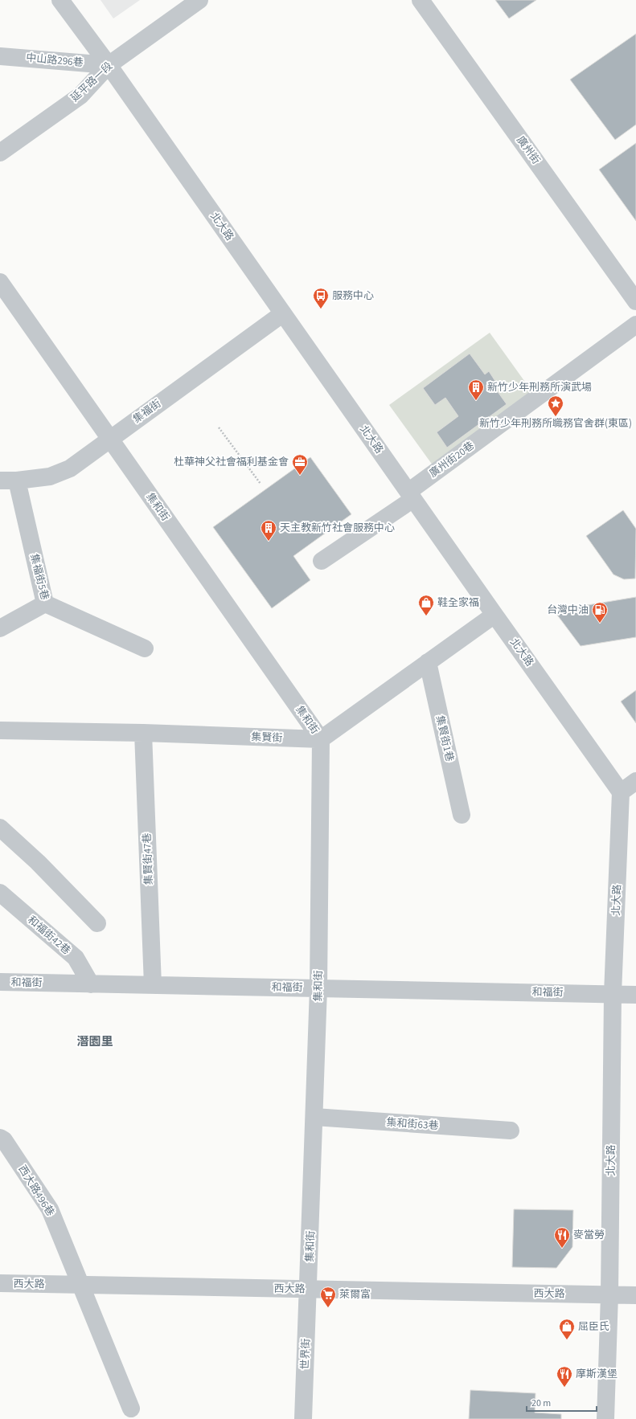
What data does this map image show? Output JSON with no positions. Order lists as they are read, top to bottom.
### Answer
{
  "streets": {
    "street": [
      "中山路296巷",
      "延平路一段",
      "廣州街",
      "北大路",
      "集福街",
      "廣州街20巷",
      "集和街",
      "集福街5巷",
      "集賢街",
      "集賢街1巷",
      "集賢街47巷",
      "和福街42巷",
      "和福街",
      "集和街63巷",
      "西大路496巷",
      "西大路",
      "世界街"
    ]
  },
  "crossings": [
    ["中山路296巷", "延平路一段"],
    ["中山路296巷", "北大路"],
    ["延平路一段", "北大路"],
    ["北大路", "集福街"],
    ["北大路", "廣州街20巷"],
    ["北大路", "和福街"],
    ["北大路", "西大路"],
    ["集福街", "集和街"],
    ["集福街", "集福街5巷"],
    ["集和街", "集賢街"],
    ["集和街", "和福街"],
    ["集和街", "集和街63巷"],
    ["集和街", "西大路"],
    ["集和街", "世界街"],
    ["集賢街", "集賢街47巷"],
    ["集賢街47巷", "和福街"],
    ["和福街42巷", "和福街"],
    ["西大路496巷", "西大路"],
    ["西大路", "世界街"]
  ],
  "districts": ["潛園里"],
  "places": {
    "bus stop": ["服務中心"],
    "building": ["新竹少年刑務所演武場", "天主教新竹社會服務中心"],
    "place": ["新竹少年刑務所職務官舍群(東區)"],
    "office": ["杜華神父社會福利基金會"],
    "shop": ["鞋全家福", "屈臣氏"],
    "fuel station": ["台灣中油"],
    "restaurant": ["麥當勞", "摩斯漢堡"],
    "supermarket": ["萊爾富"]
  },
  "scale_bar": "20 m"
}
